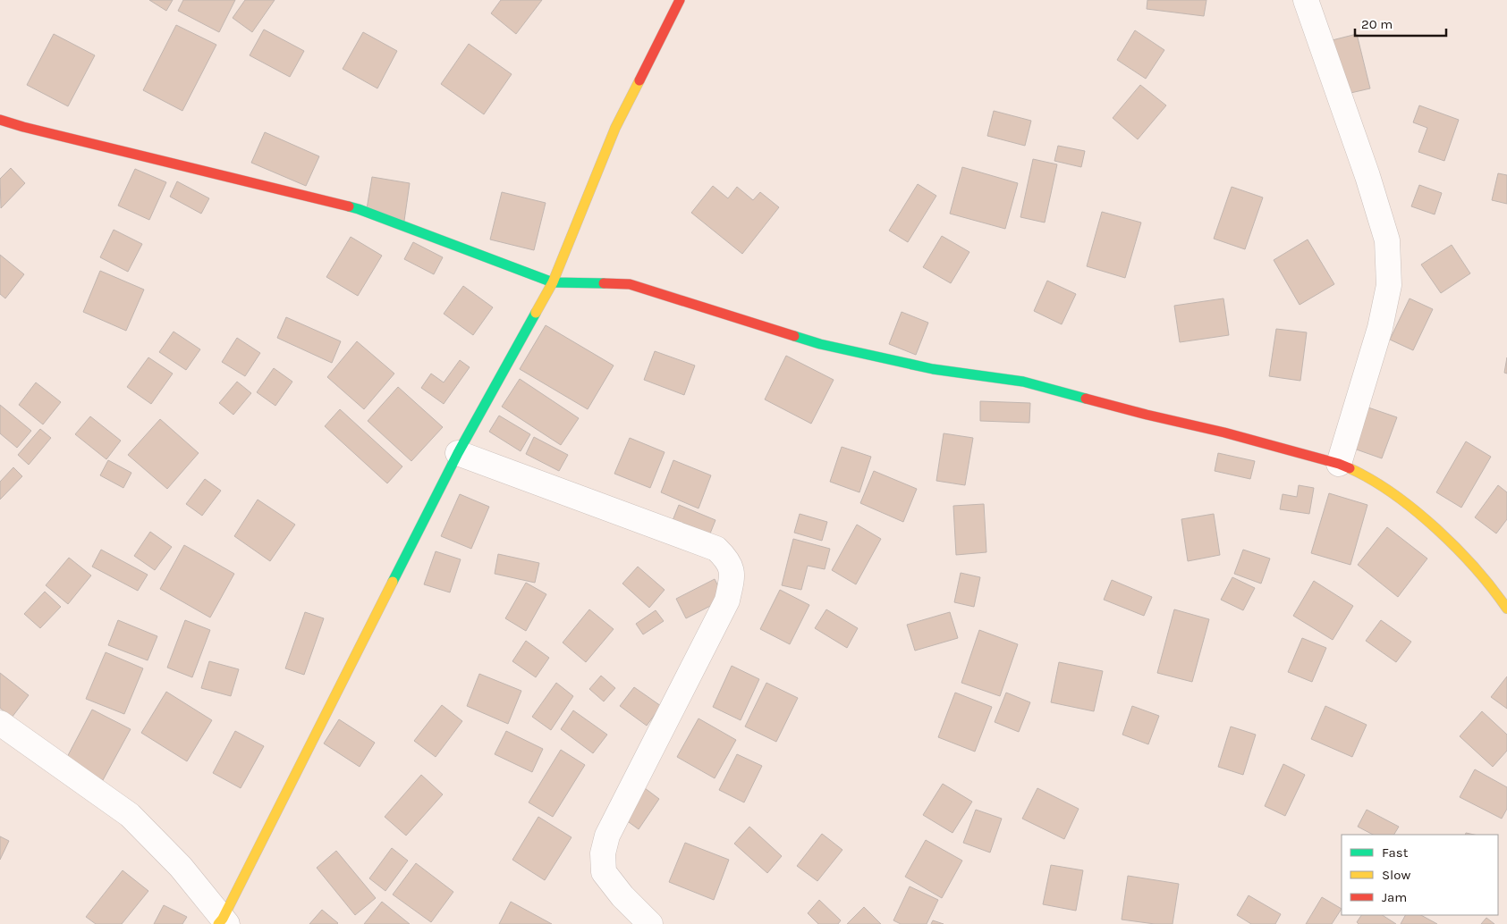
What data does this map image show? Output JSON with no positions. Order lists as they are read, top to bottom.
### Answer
{
  "legend": ["Fast", "Slow", "Jam"],
  "scale_bar": "20 m"
}
